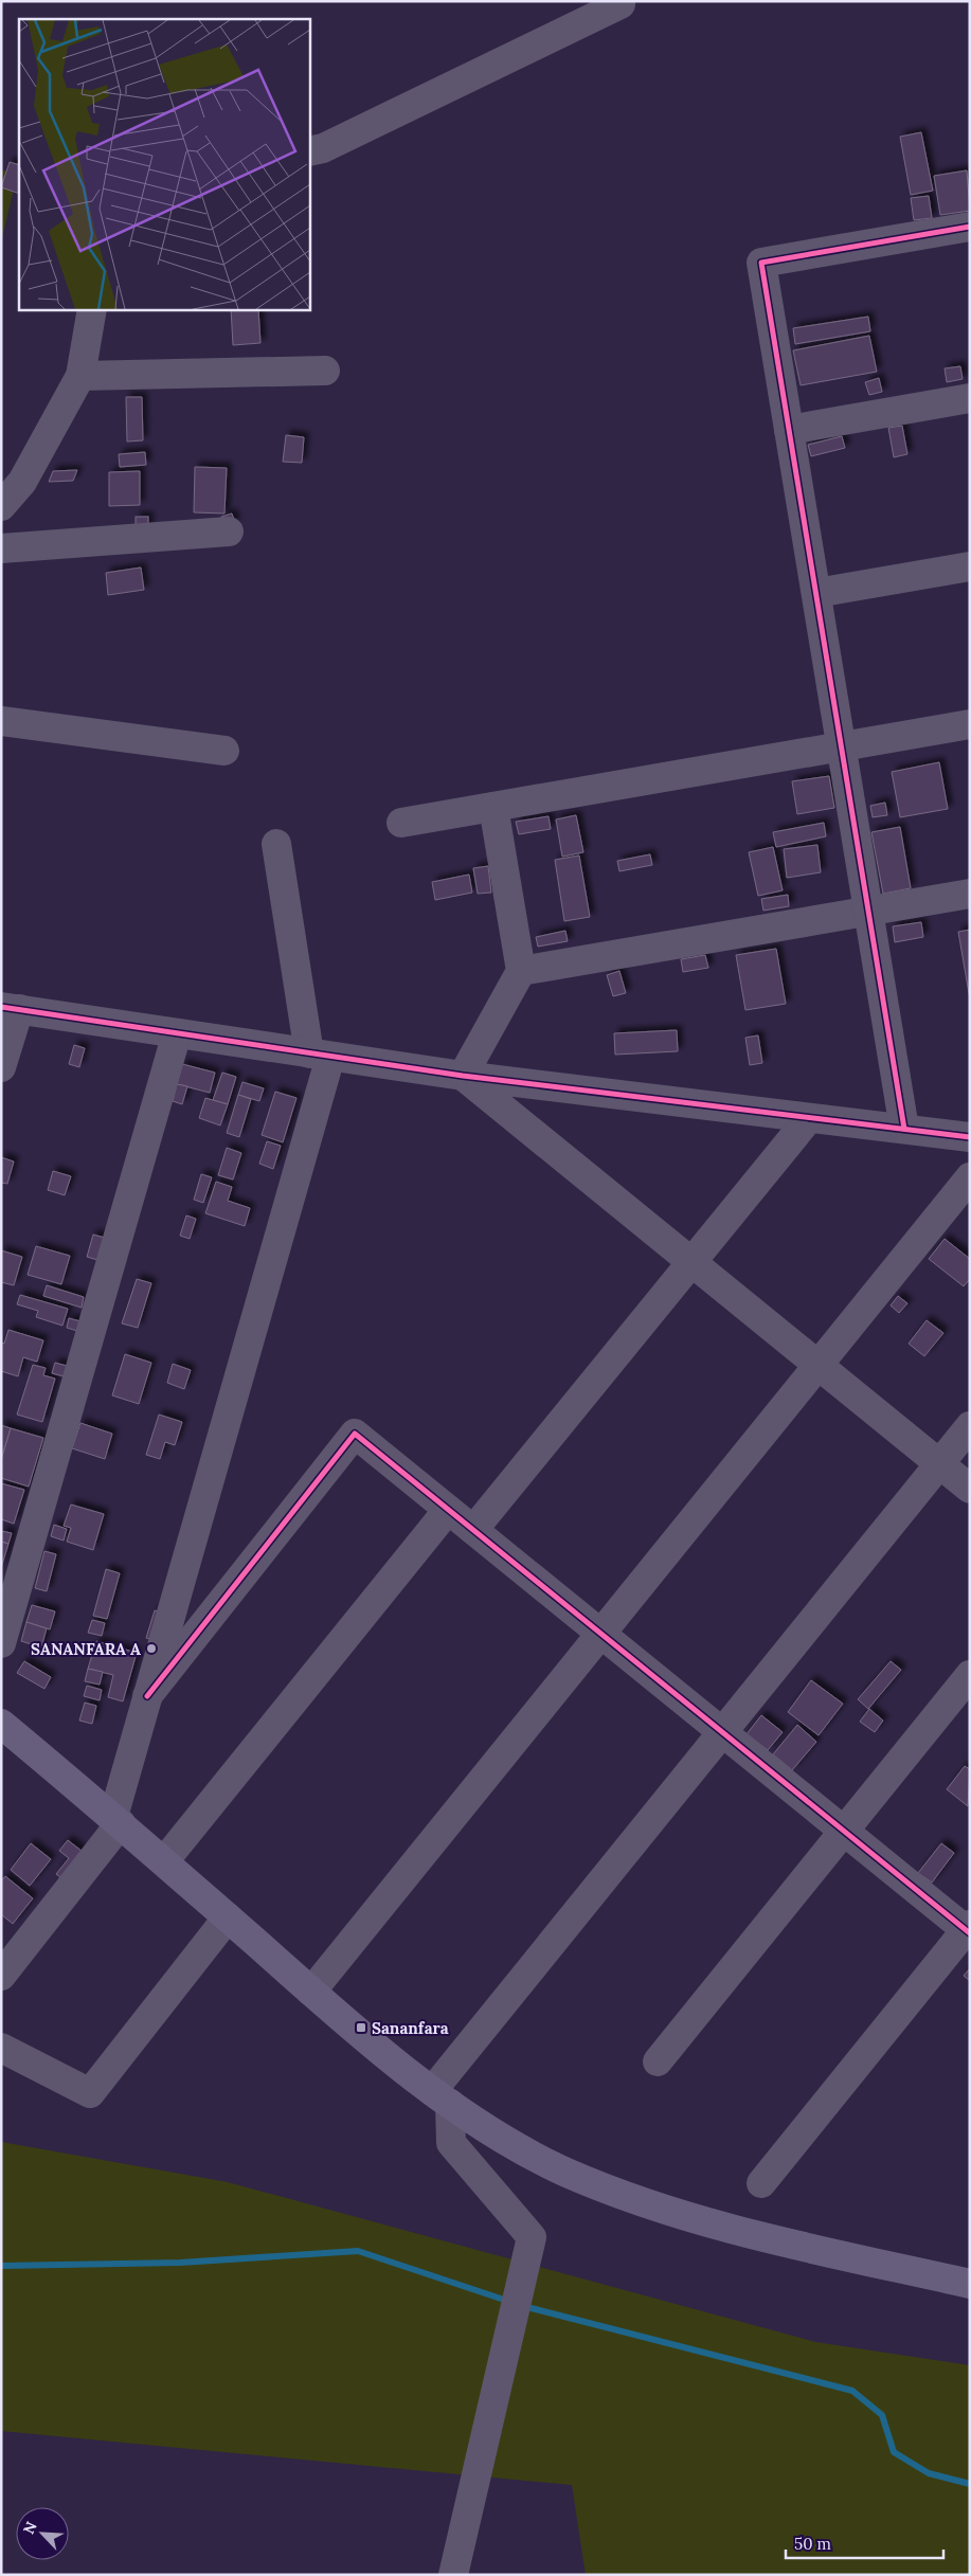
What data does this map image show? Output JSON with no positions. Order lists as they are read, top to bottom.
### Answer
{
  "places": {
    "other": ["SANANFARA A"],
    "transit": ["Sananfara"]
  },
  "scale_bar": "50 m",
  "north": "top left"
}
